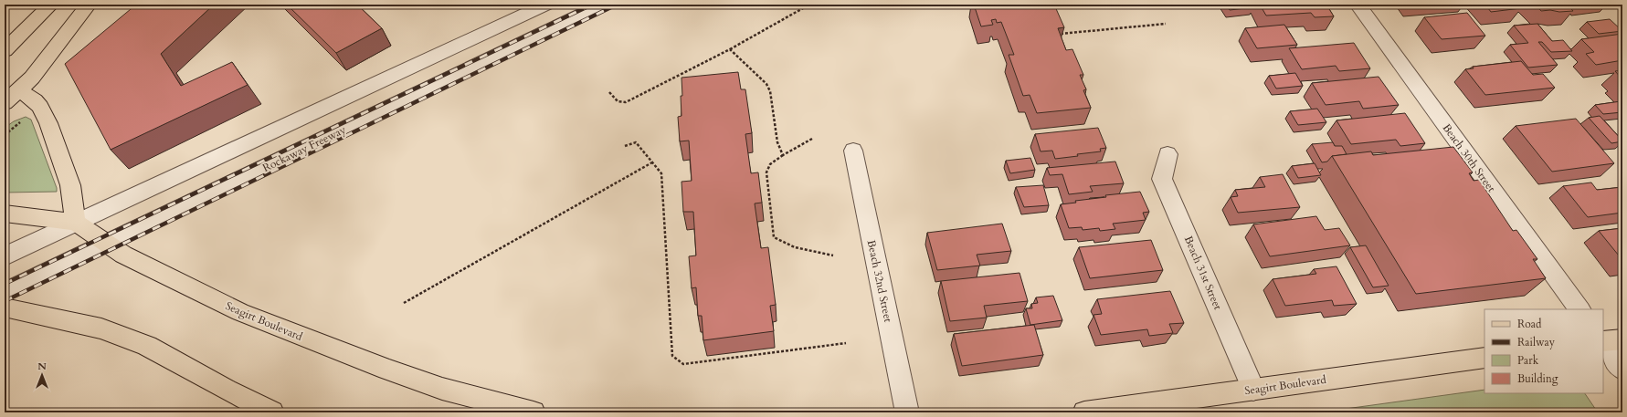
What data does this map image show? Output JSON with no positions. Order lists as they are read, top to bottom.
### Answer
{
  "streets": {
    "main road": ["Seagirt Boulevard"],
    "street": [
      "Rockaway Freeway",
      "Beach 30th Street",
      "Beach 31st Street",
      "Beach 32nd Street"
    ]
  },
  "crossings": [
    ["Rockaway Freeway", "Seagirt Boulevard"],
    ["Beach 31st Street", "Seagirt Boulevard"]
  ],
  "legend": [
    "Road",
    "Railway",
    "Park",
    "Building"
  ],
  "north": "top"
}
